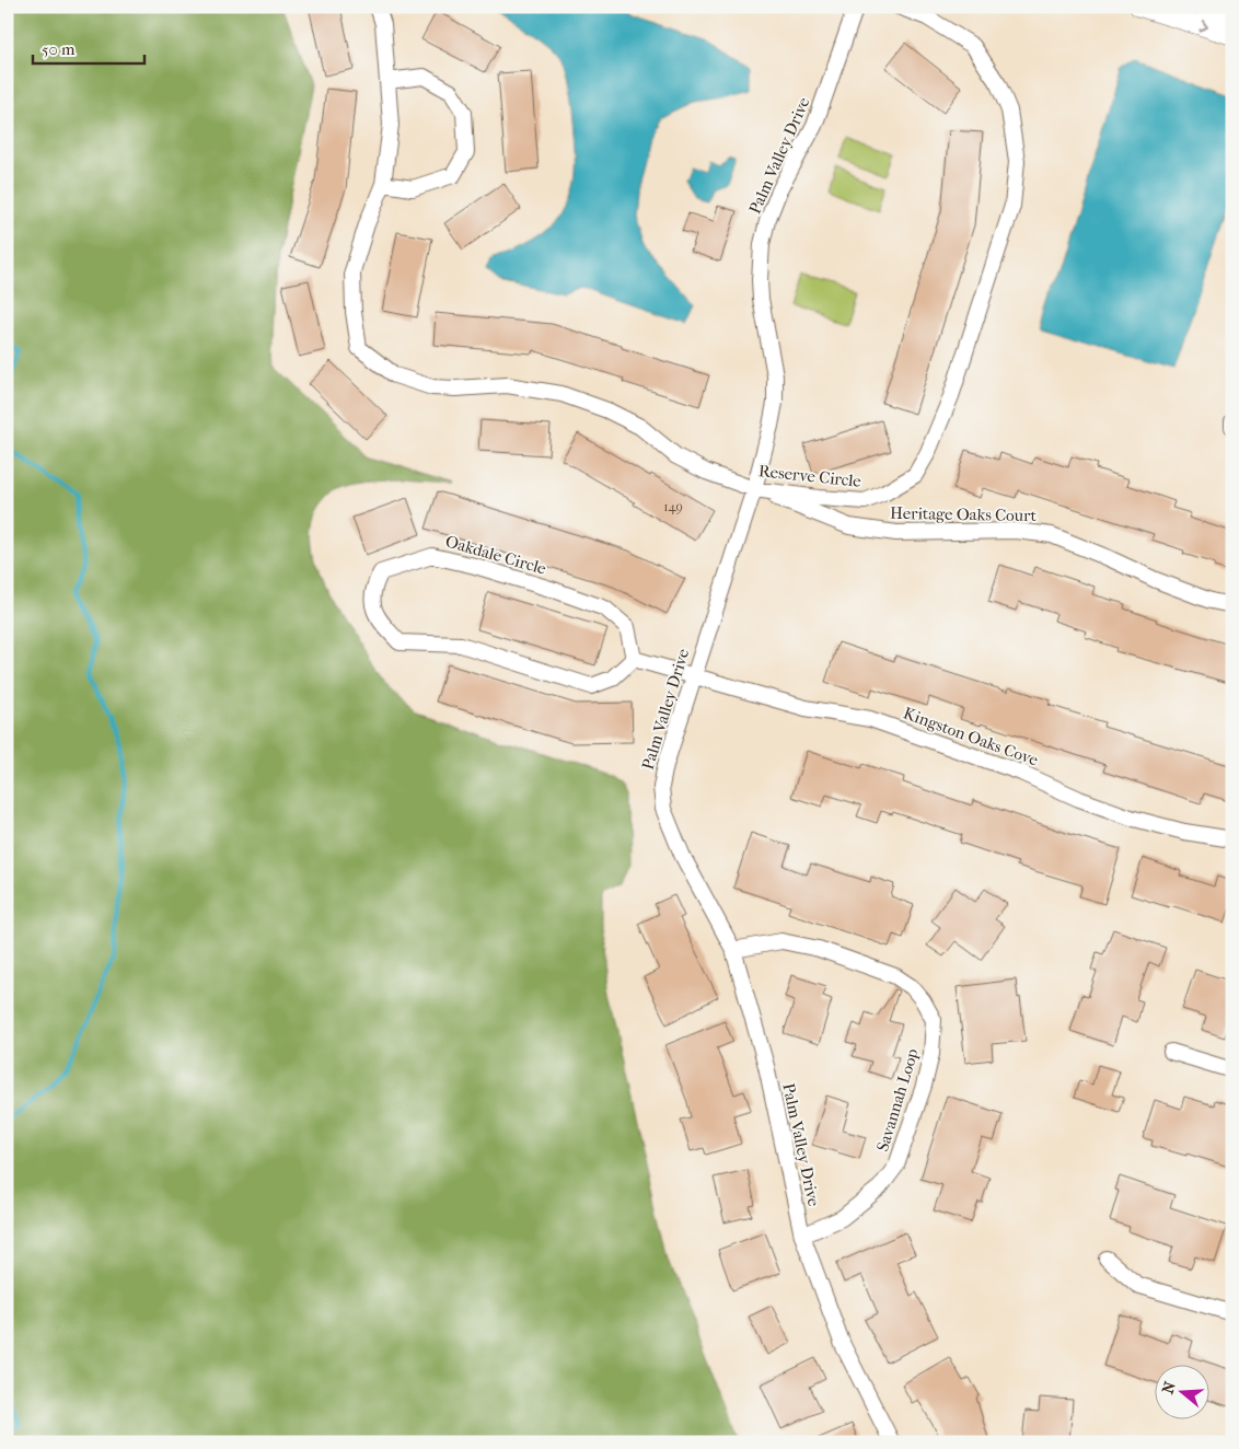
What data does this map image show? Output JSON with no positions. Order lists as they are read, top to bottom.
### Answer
{
  "streets": {
    "street": [
      "Palm Valley Drive",
      "Reserve Circle",
      "Heritage Oaks Court",
      "Oakdale Circle",
      "Kingston Oaks Cove",
      "Savannah Loop"
    ]
  },
  "crossings": [
    ["Palm Valley Drive", "Reserve Circle"],
    ["Palm Valley Drive", "Heritage Oaks Court"],
    ["Palm Valley Drive", "Kingston Oaks Cove"],
    ["Palm Valley Drive", "Savannah Loop"],
    ["Reserve Circle", "Heritage Oaks Court"]
  ],
  "house_numbers": ["149"],
  "scale_bar": "50 m",
  "north": "left"
}
